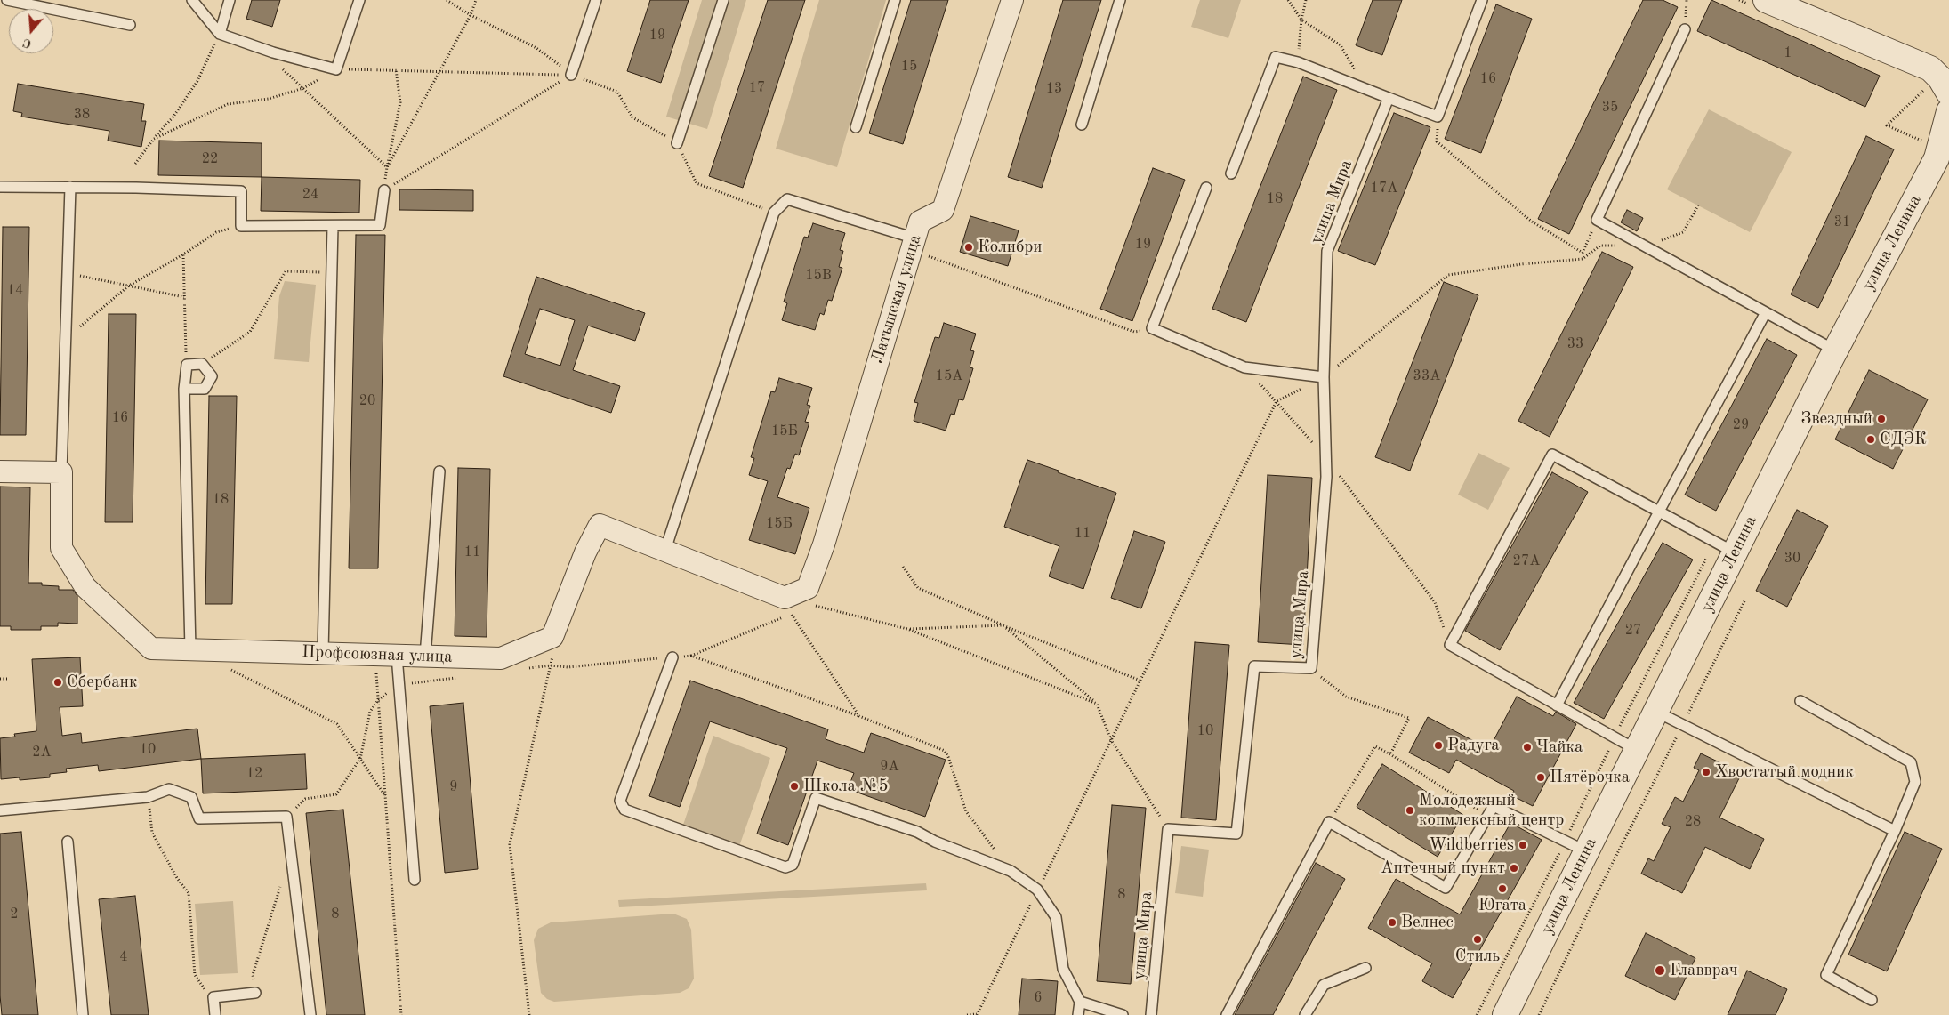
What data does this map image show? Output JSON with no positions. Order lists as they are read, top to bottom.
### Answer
{
  "streets": {
    "street": ["улица Ленина", "Латышская улица", "Профсоюзная улица"],
    "lane": ["улица Мира"]
  },
  "crossings": [
    ["Латышская улица", "Профсоюзная улица"]
  ],
  "places": [
    "Колибри",
    "Звездный",
    "СДЭК",
    "Сбербанк",
    "Радуга",
    "Чайка",
    "Хвостатый модник",
    "Пятёрочка",
    "Школа №5",
    "Молодежный копмлексный центр",
    "Wildberries",
    "Аптечный пункт",
    "Югата",
    "Велнес",
    "Стиль",
    "Главврач"
  ],
  "house_numbers": [
    "19",
    "1",
    "15",
    "16",
    "17",
    "13",
    "35",
    "38",
    "22",
    "17А",
    "24",
    "18",
    "31",
    "19",
    "15В",
    "14",
    "33",
    "15А",
    "33А",
    "20",
    "16",
    "29",
    "15Б",
    "18",
    "15Б",
    "11",
    "11",
    "30",
    "27А",
    "27",
    "10",
    "10",
    "2А",
    "9А",
    "12",
    "9",
    "28",
    "8",
    "2",
    "8",
    "4",
    "6"
  ],
  "north": "bottom"
}
